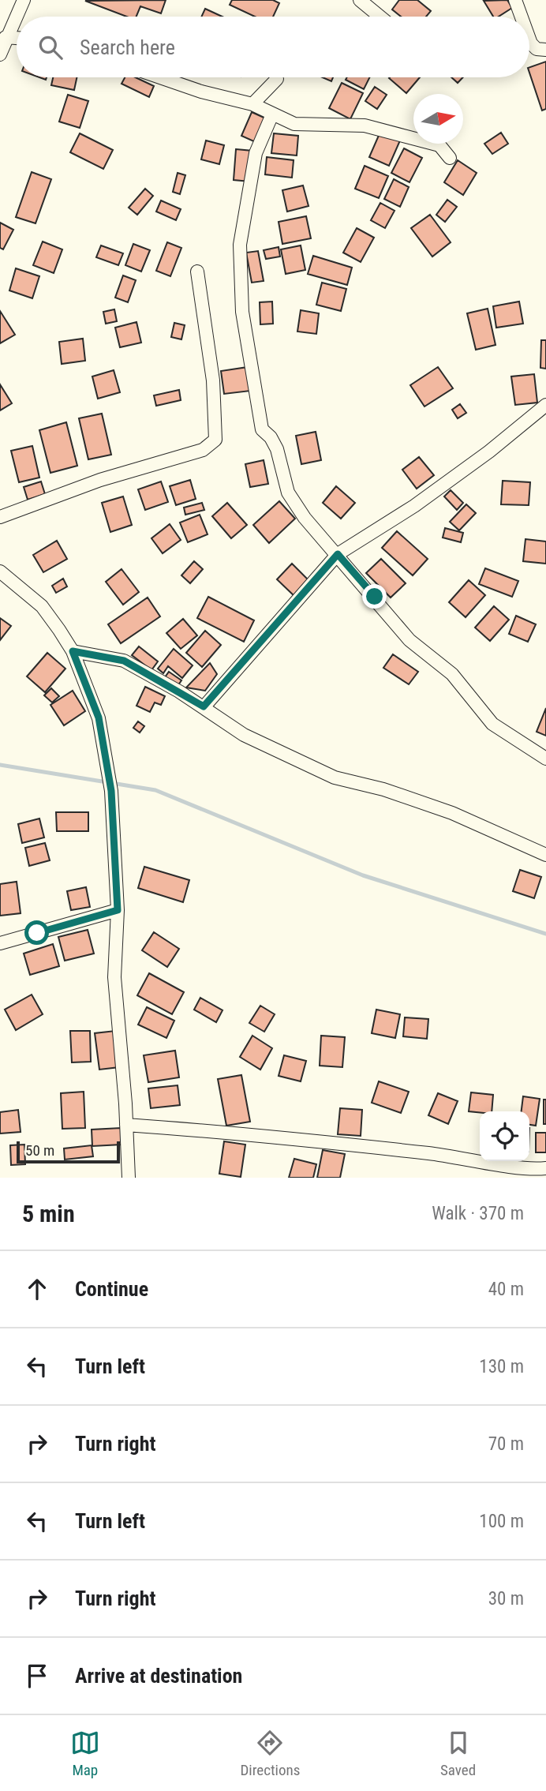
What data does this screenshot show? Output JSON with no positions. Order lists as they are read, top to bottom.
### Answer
{
  "scale_bar": "50 m",
  "north": "right",
  "page": {
    "search": "Search here",
    "scale": "50 m",
    "heading": ["5 min", "Walk · 370 m"],
    "list": [
      ["Continue", "40 m"],
      ["Turn left", "130 m"],
      ["Turn right", "70 m"],
      ["Turn left", "100 m"],
      ["Turn right", "30 m"],
      "Arrive at destination"
    ],
    "nav": ["Map", "Directions", "Saved"]
  }
}
